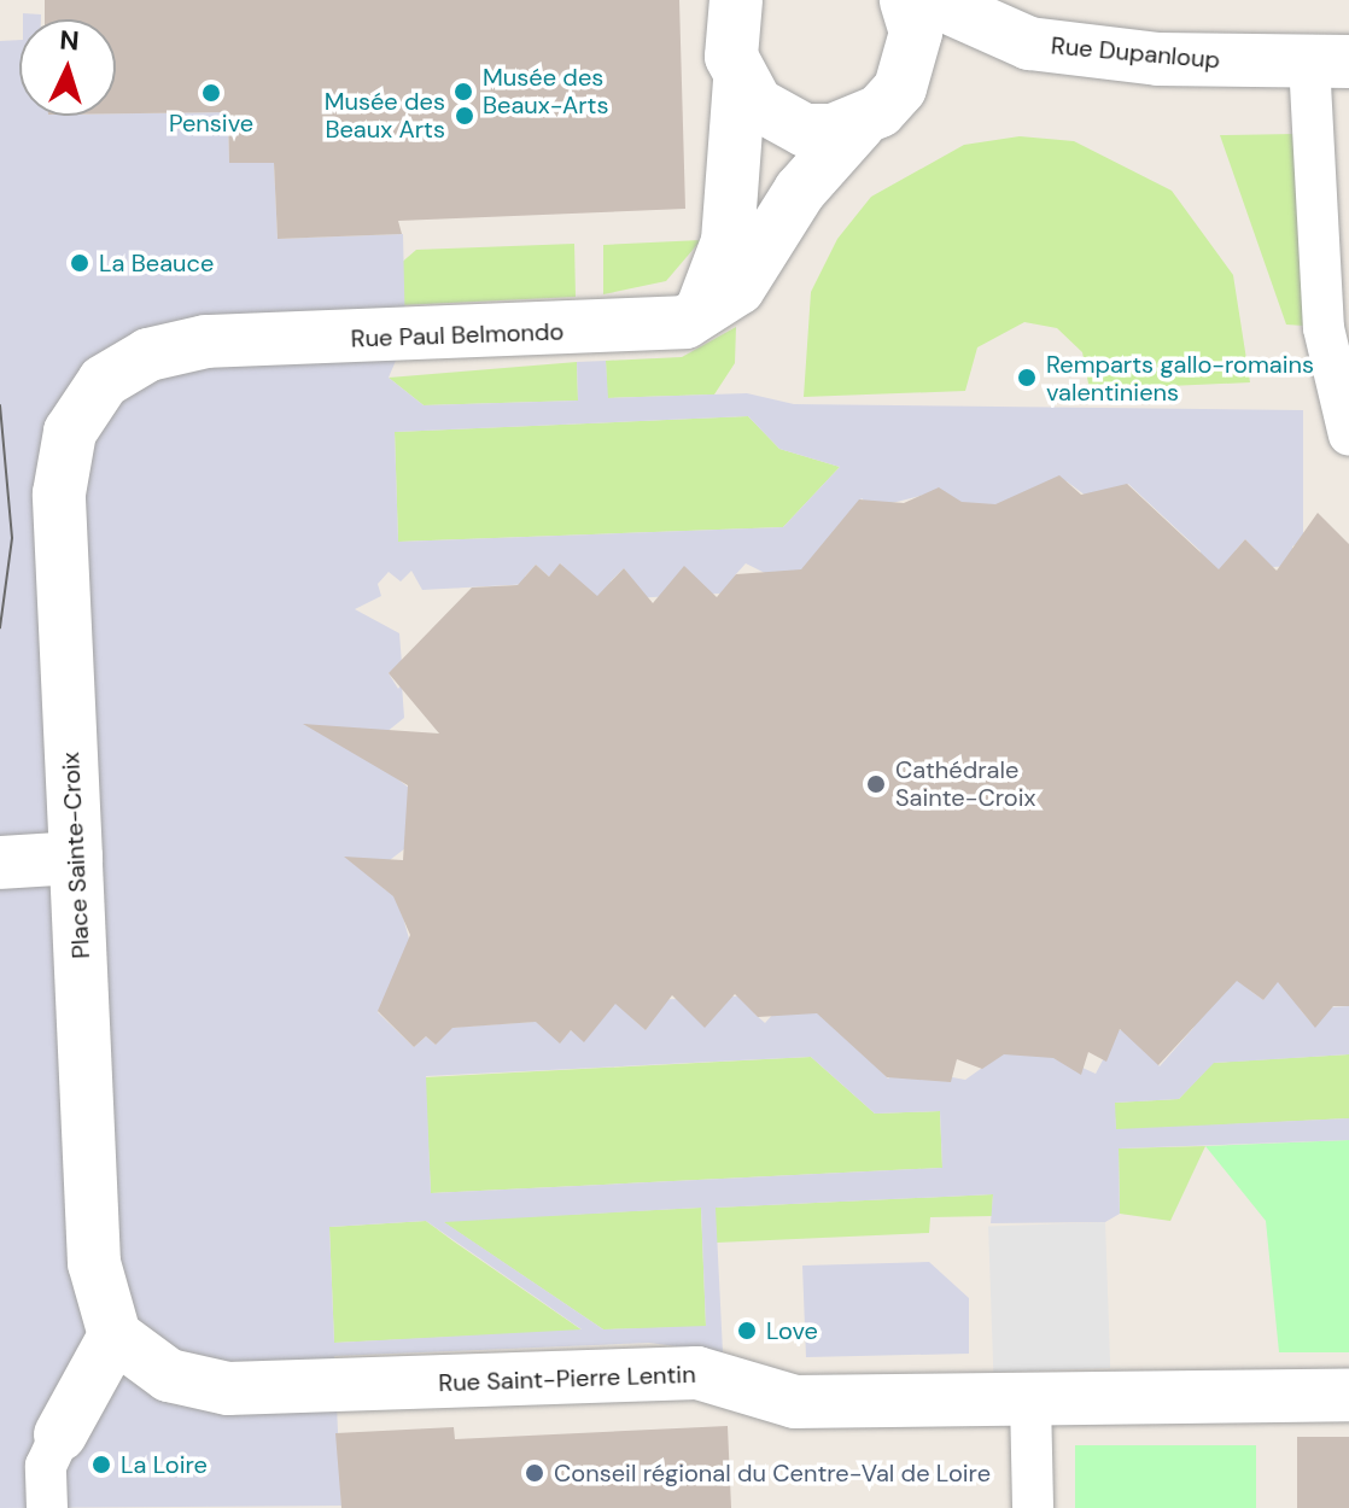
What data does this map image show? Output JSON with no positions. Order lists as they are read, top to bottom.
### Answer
{
  "streets": {
    "street": [
      "Rue Dupanloup",
      "Rue Paul Belmondo",
      "Place Sainte-Croix",
      "Rue Saint-Pierre Lentin"
    ]
  },
  "crossings": [
    ["Rue Paul Belmondo", "Place Sainte-Croix"],
    ["Place Sainte-Croix", "Rue Saint-Pierre Lentin"]
  ],
  "places": [
    "Musée des Beaux-Arts",
    "Pensive",
    "Musée des Beaux Arts",
    "La Beauce",
    "Remparts gallo-romains valentiniens",
    "Cathédrale Sainte-Croix",
    "Love",
    "La Loire",
    "Conseil régional du Centre-Val de Loire"
  ],
  "north": "top"
}
